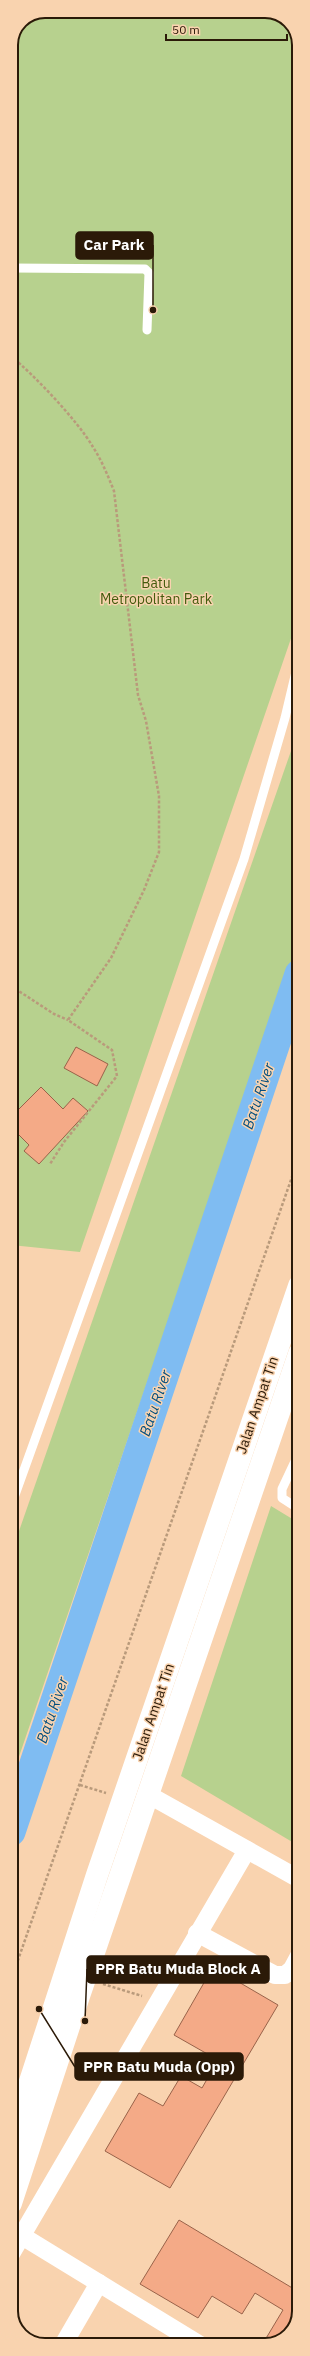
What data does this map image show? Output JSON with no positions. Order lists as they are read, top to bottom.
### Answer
{
  "streets": {
    "street": ["Jalan Ampat Tin"]
  },
  "water": ["Batu River"],
  "parks": ["Batu Metropolitan Park"],
  "places": ["Car Park", "PPR Batu Muda (Opp)", "PPR Batu Muda Block A"],
  "scale_bar": "50 m"
}
